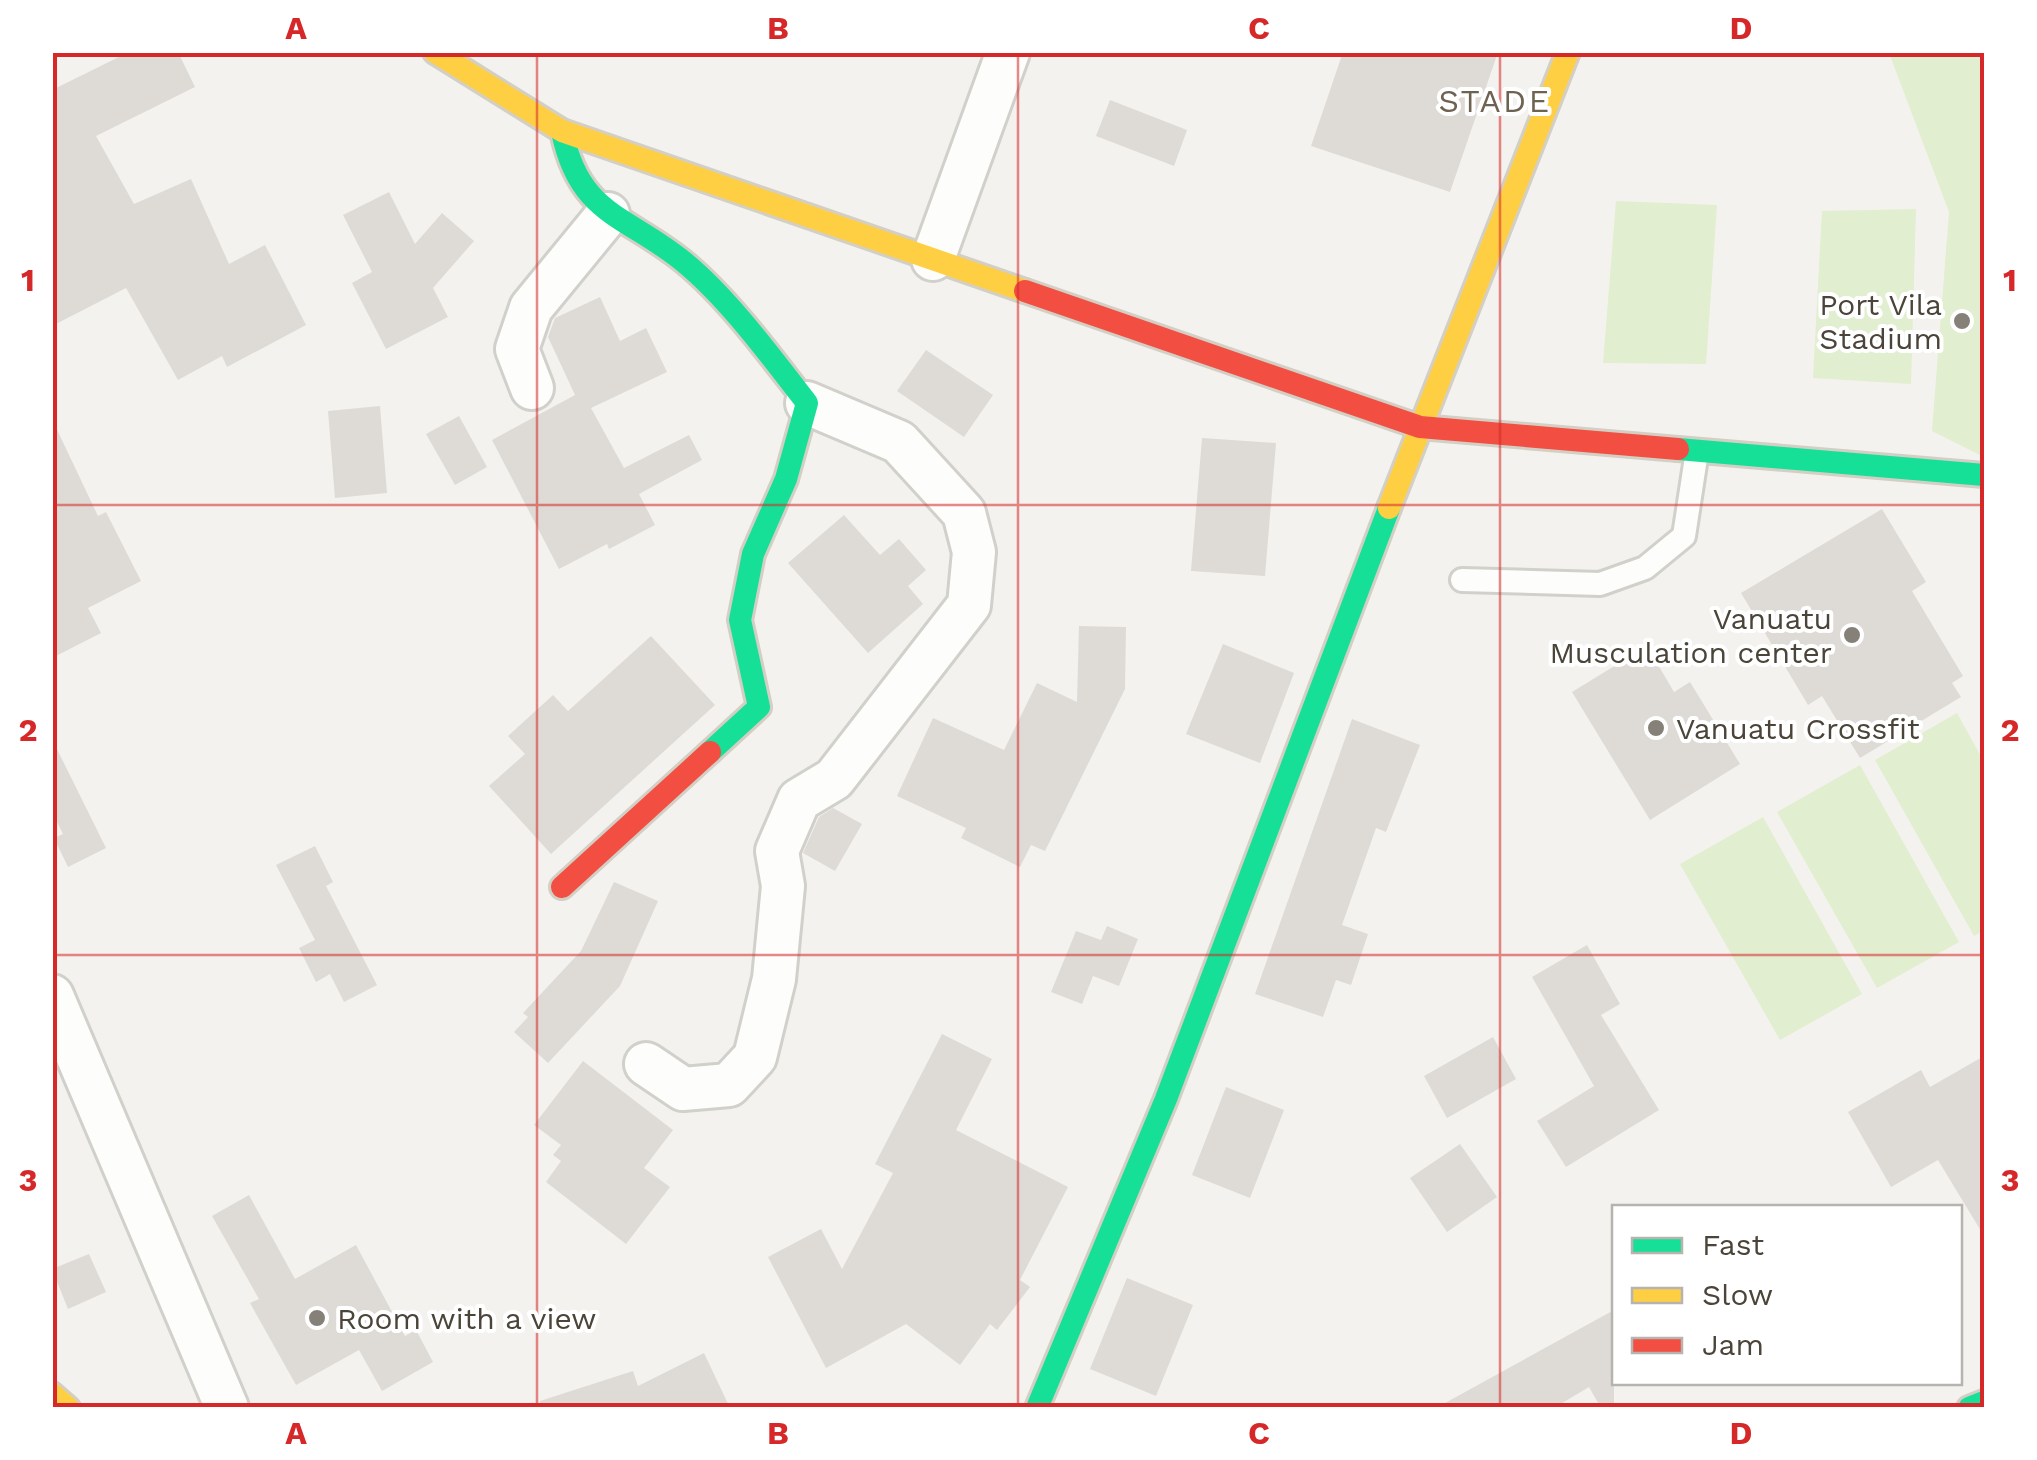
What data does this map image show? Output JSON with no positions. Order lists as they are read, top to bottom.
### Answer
{
  "districts": ["STADE"],
  "places": [
    "Port Vila Stadium",
    "Vanuatu Musculation center",
    "Vanuatu Crossfit",
    "Room with a view"
  ],
  "legend": ["Fast", "Slow", "Jam"],
  "grid": {
    "columns": [
      "A",
      "B",
      "C",
      "D"
    ],
    "rows": ["1", "2", "3"]
  }
}
